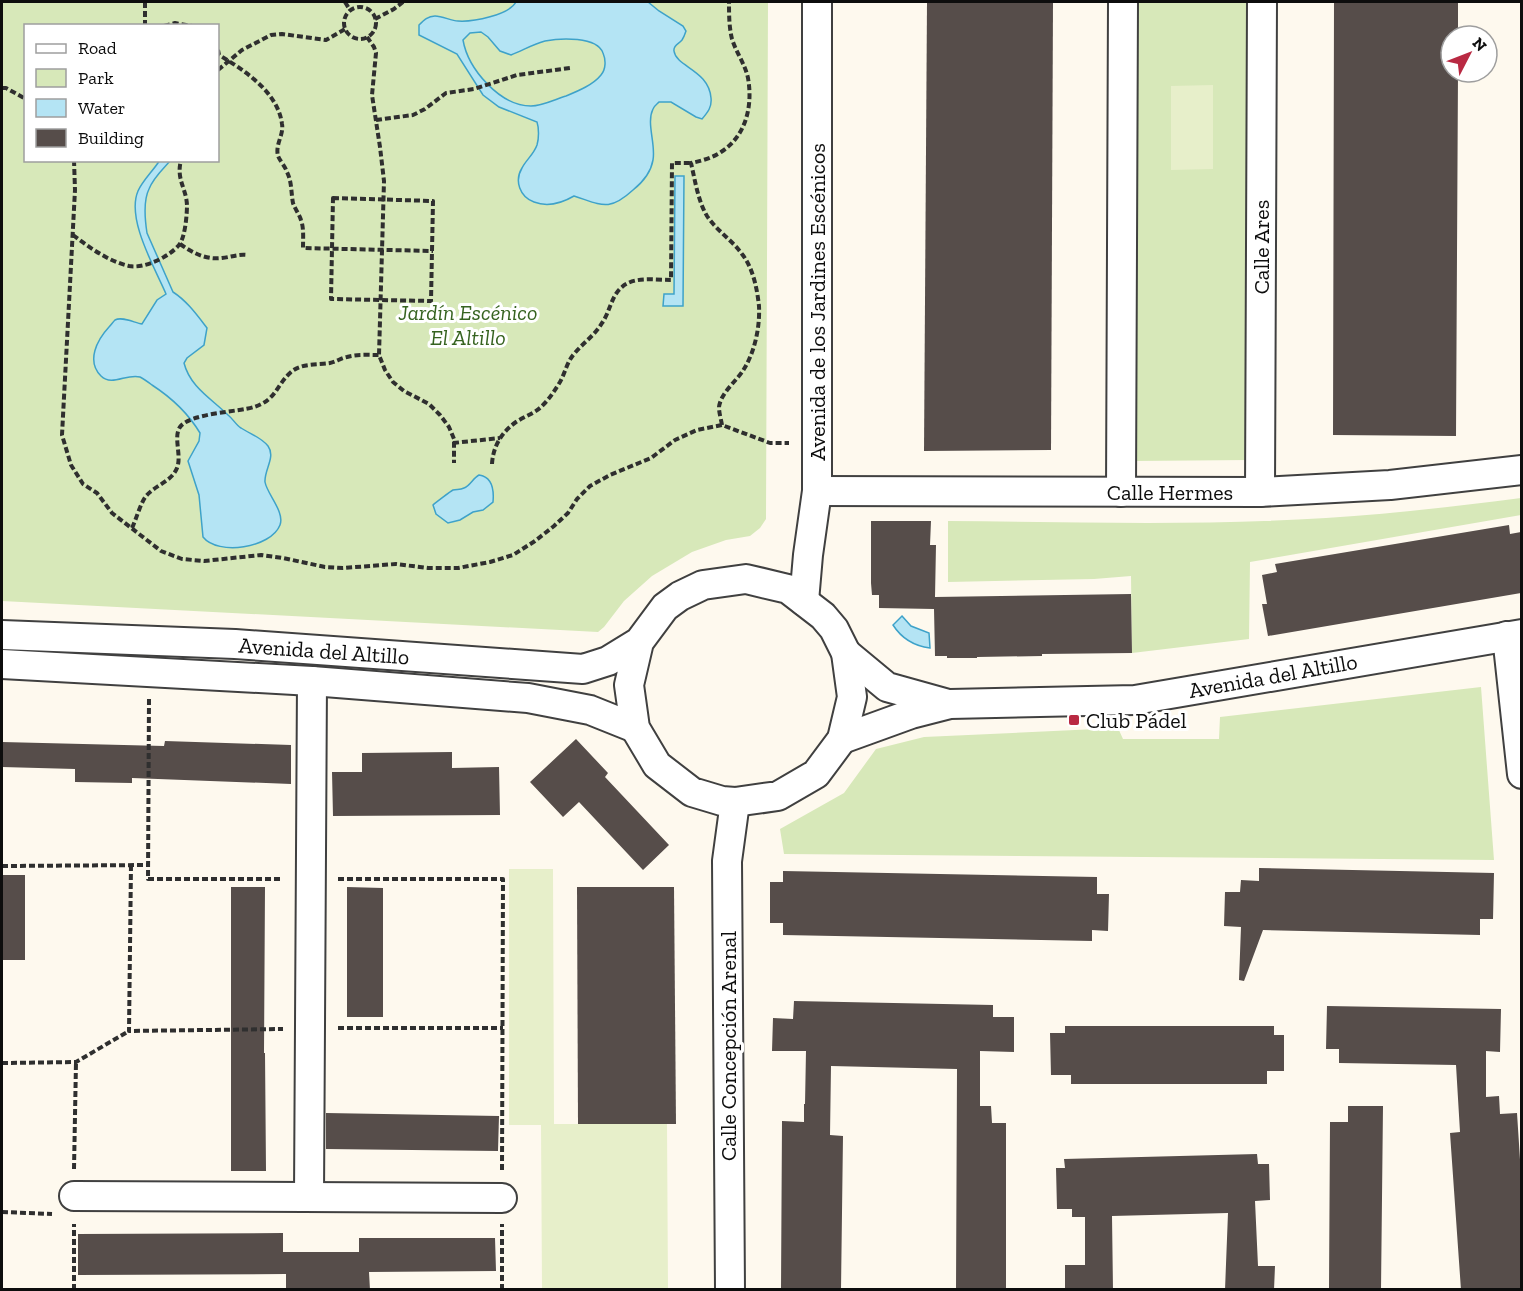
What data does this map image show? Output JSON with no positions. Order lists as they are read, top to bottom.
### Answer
{
  "streets": {
    "street": [
      "Calle Ares",
      "Avenida de los Jardines Escénicos",
      "Calle Hermes",
      "Avenida del Altillo",
      "Calle Concepción Arenal"
    ]
  },
  "crossings": [
    ["Calle Ares", "Calle Hermes"],
    ["Avenida de los Jardines Escénicos", "Calle Hermes"],
    ["Avenida de los Jardines Escénicos", "Avenida del Altillo"],
    ["Avenida del Altillo", "Calle Concepción Arenal"]
  ],
  "parks": ["Jardín Escénico El Altillo"],
  "places": {
    "transit": ["Club Pádel"]
  },
  "legend": [
    "Road",
    "Park",
    "Water",
    "Building"
  ],
  "north": "top right"
}
